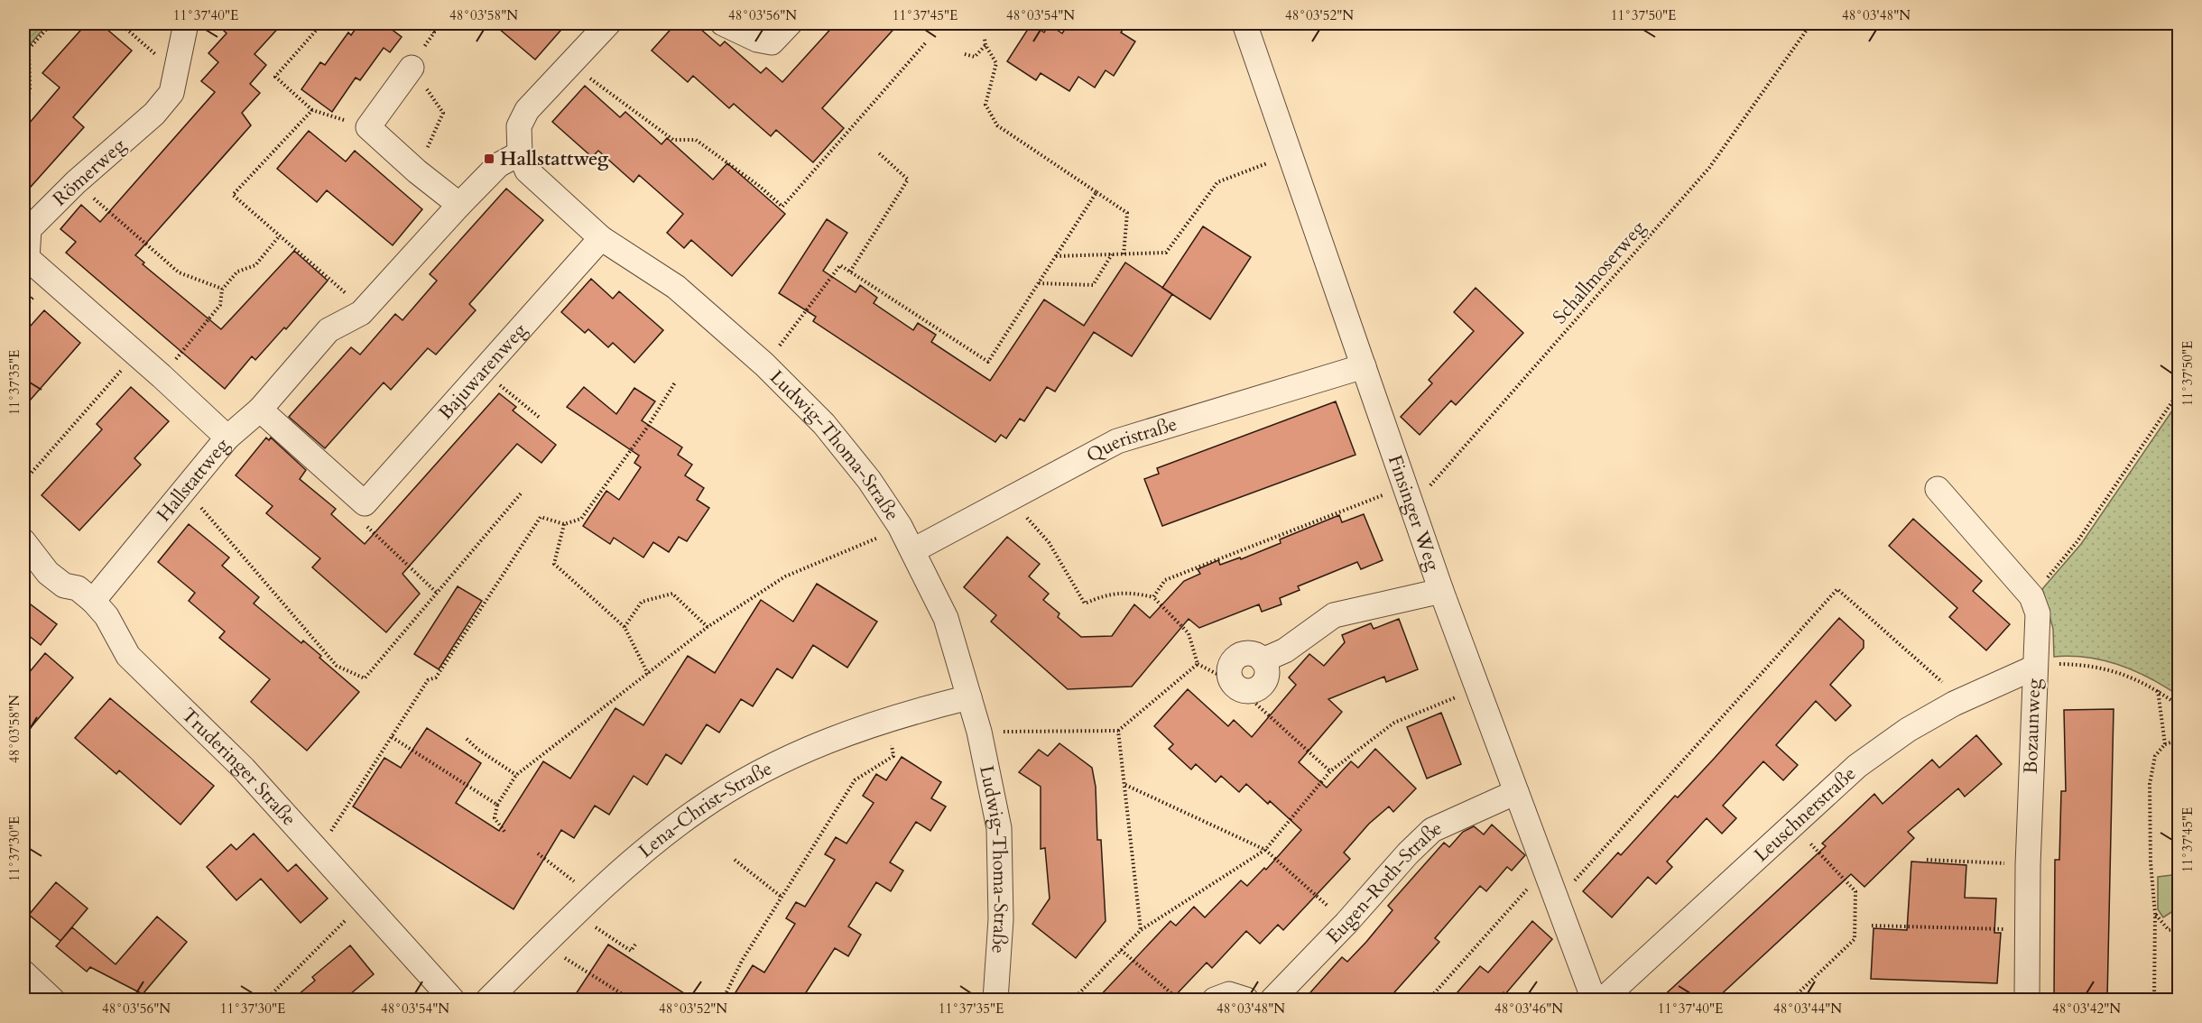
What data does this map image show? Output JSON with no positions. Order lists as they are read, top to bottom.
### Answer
{
  "streets": {
    "street": [
      "Römerweg",
      "Bajuwarenweg",
      "Queristraße",
      "Ludwig-Thoma-Straße",
      "Hallstattweg",
      "Finsinger Weg",
      "Bozaunweg",
      "Truderinger Straße",
      "Lena-Christ-Straße",
      "Leuschnerstraße",
      "Eugen-Roth-Straße"
    ],
    "path": ["Schallmoserweg"]
  },
  "crossings": [
    ["Römerweg", "Hallstattweg"],
    ["Schallmoserweg", "Finsinger Weg"],
    ["Bajuwarenweg", "Ludwig-Thoma-Straße"],
    ["Queristraße", "Ludwig-Thoma-Straße"],
    ["Queristraße", "Finsinger Weg"],
    ["Ludwig-Thoma-Straße", "Hallstattweg"],
    ["Ludwig-Thoma-Straße", "Lena-Christ-Straße"],
    ["Hallstattweg", "Truderinger Straße"],
    ["Finsinger Weg", "Eugen-Roth-Straße"],
    ["Bozaunweg", "Leuschnerstraße"]
  ],
  "places": {
    "transit": ["Hallstattweg"]
  },
  "coordinates": [
    "11°37'40\"E",
    "48°03'58\"N",
    "48°03'56\"N",
    "11°37'45\"E",
    "48°03'54\"N",
    "48°03'52\"N",
    "11°37'50\"E",
    "48°03'48\"N",
    "11°37'35\"E",
    "11°37'30\"E",
    "48°03'46\"N",
    "48°03'44\"N",
    "48°03'42\"N"
  ]
}
